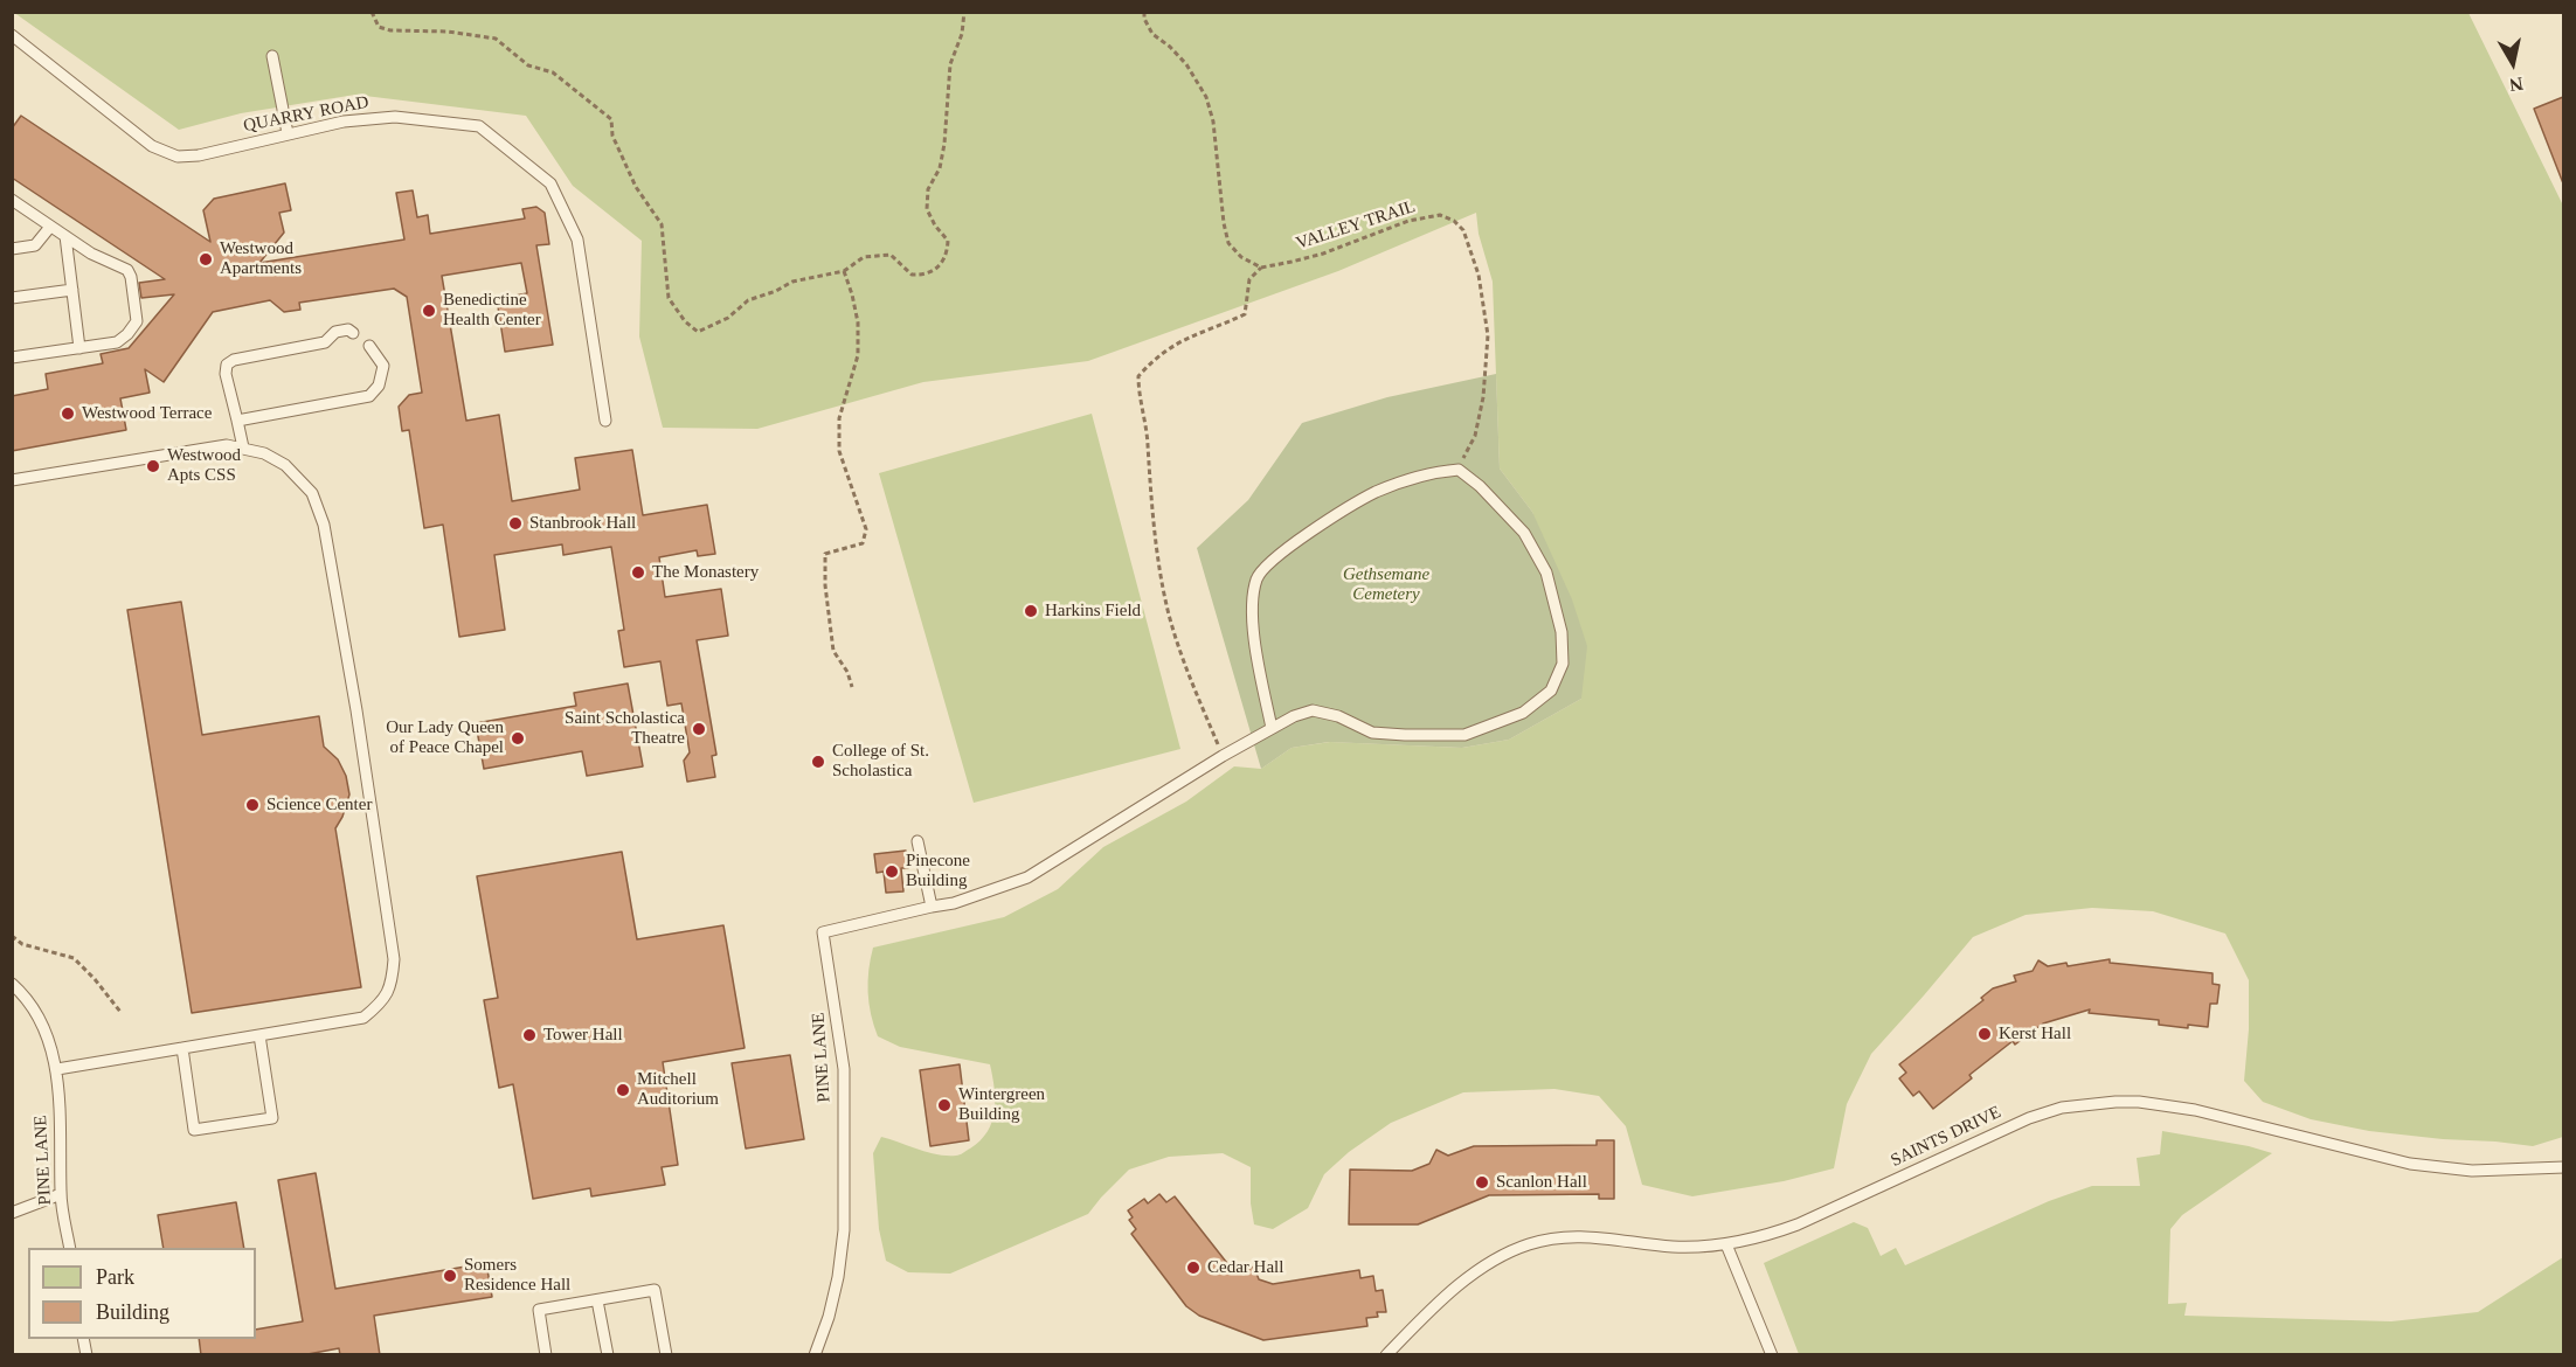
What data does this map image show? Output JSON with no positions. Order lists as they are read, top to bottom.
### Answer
{
  "streets": {
    "lane": ["QUARRY ROAD", "PINE LANE", "SAINTS DRIVE"],
    "path": ["VALLEY TRAIL"]
  },
  "parks": ["Gethsemane Cemetery"],
  "places": [
    "Westwood Apartments",
    "Benedictine Health Center",
    "Westwood Terrace",
    "Westwood Apts CSS",
    "Stanbrook Hall",
    "The Monastery",
    "Harkins Field",
    "Saint Scholastica Theatre",
    "Our Lady Queen of Peace Chapel",
    "College of St. Scholastica",
    "Science Center",
    "Pinecone Building",
    "Kerst Hall",
    "Tower Hall",
    "Mitchell Auditorium",
    "Wintergreen Building",
    "Scanlon Hall",
    "Cedar Hall",
    "Somers Residence Hall"
  ],
  "legend": ["Park", "Building"],
  "north": "bottom"
}
